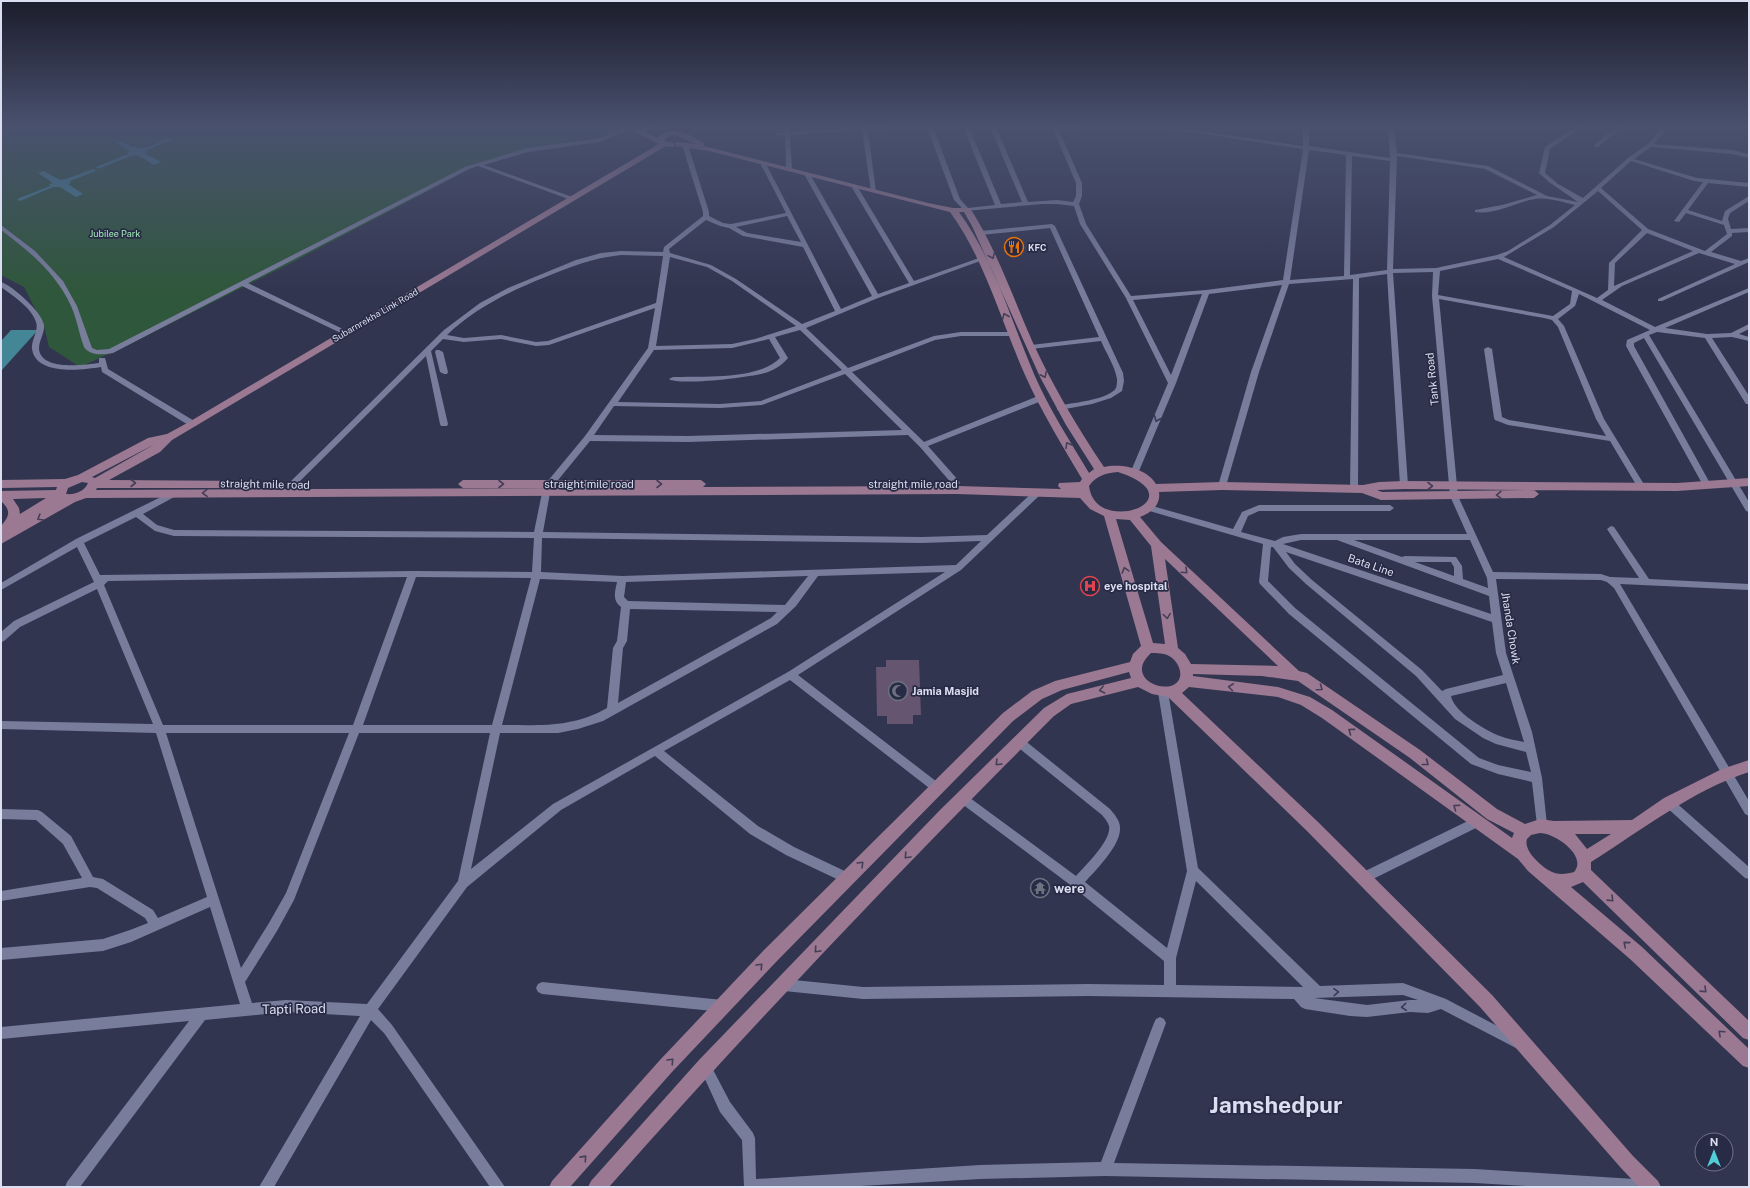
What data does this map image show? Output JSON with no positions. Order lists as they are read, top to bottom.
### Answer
{
  "streets": {
    "street": [
      "Subarnrekha Link Road",
      "Tank Road",
      "straight mile road",
      "Bata Line",
      "Jhanda Chowk",
      "Tapti Road"
    ]
  },
  "crossings": [
    ["Subarnrekha Link Road", "straight mile road"],
    ["Tank Road", "Jhanda Chowk"],
    ["straight mile road", "Bata Line"],
    ["Bata Line", "Jhanda Chowk"]
  ],
  "districts": ["Jamshedpur"],
  "parks": ["Jubilee Park"],
  "places": {
    "restaurant": ["KFC"],
    "hospital": ["eye hospital"],
    "mosque": ["Jamia Masjid"],
    "temple": ["were"]
  },
  "north": "top"
}
